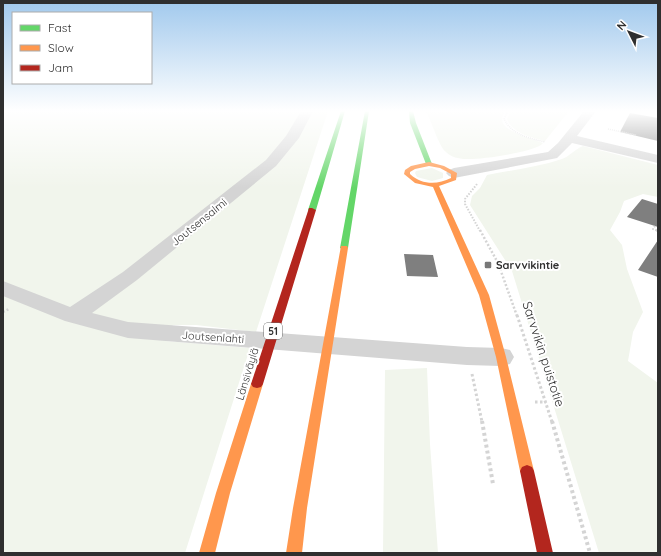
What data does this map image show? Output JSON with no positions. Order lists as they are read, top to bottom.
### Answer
{
  "streets": {
    "main road": ["51", "Länsiväylä"],
    "street": ["Joutsensalmi", "Joutsenlahti"],
    "path": ["Sarvvikin puistotie"]
  },
  "crossings": [
    ["Joutsensalmi", "Joutsenlahti"]
  ],
  "places": {
    "transit": ["Sarvvikintie"]
  },
  "legend": ["Fast", "Slow", "Jam"],
  "north": "top left"
}
